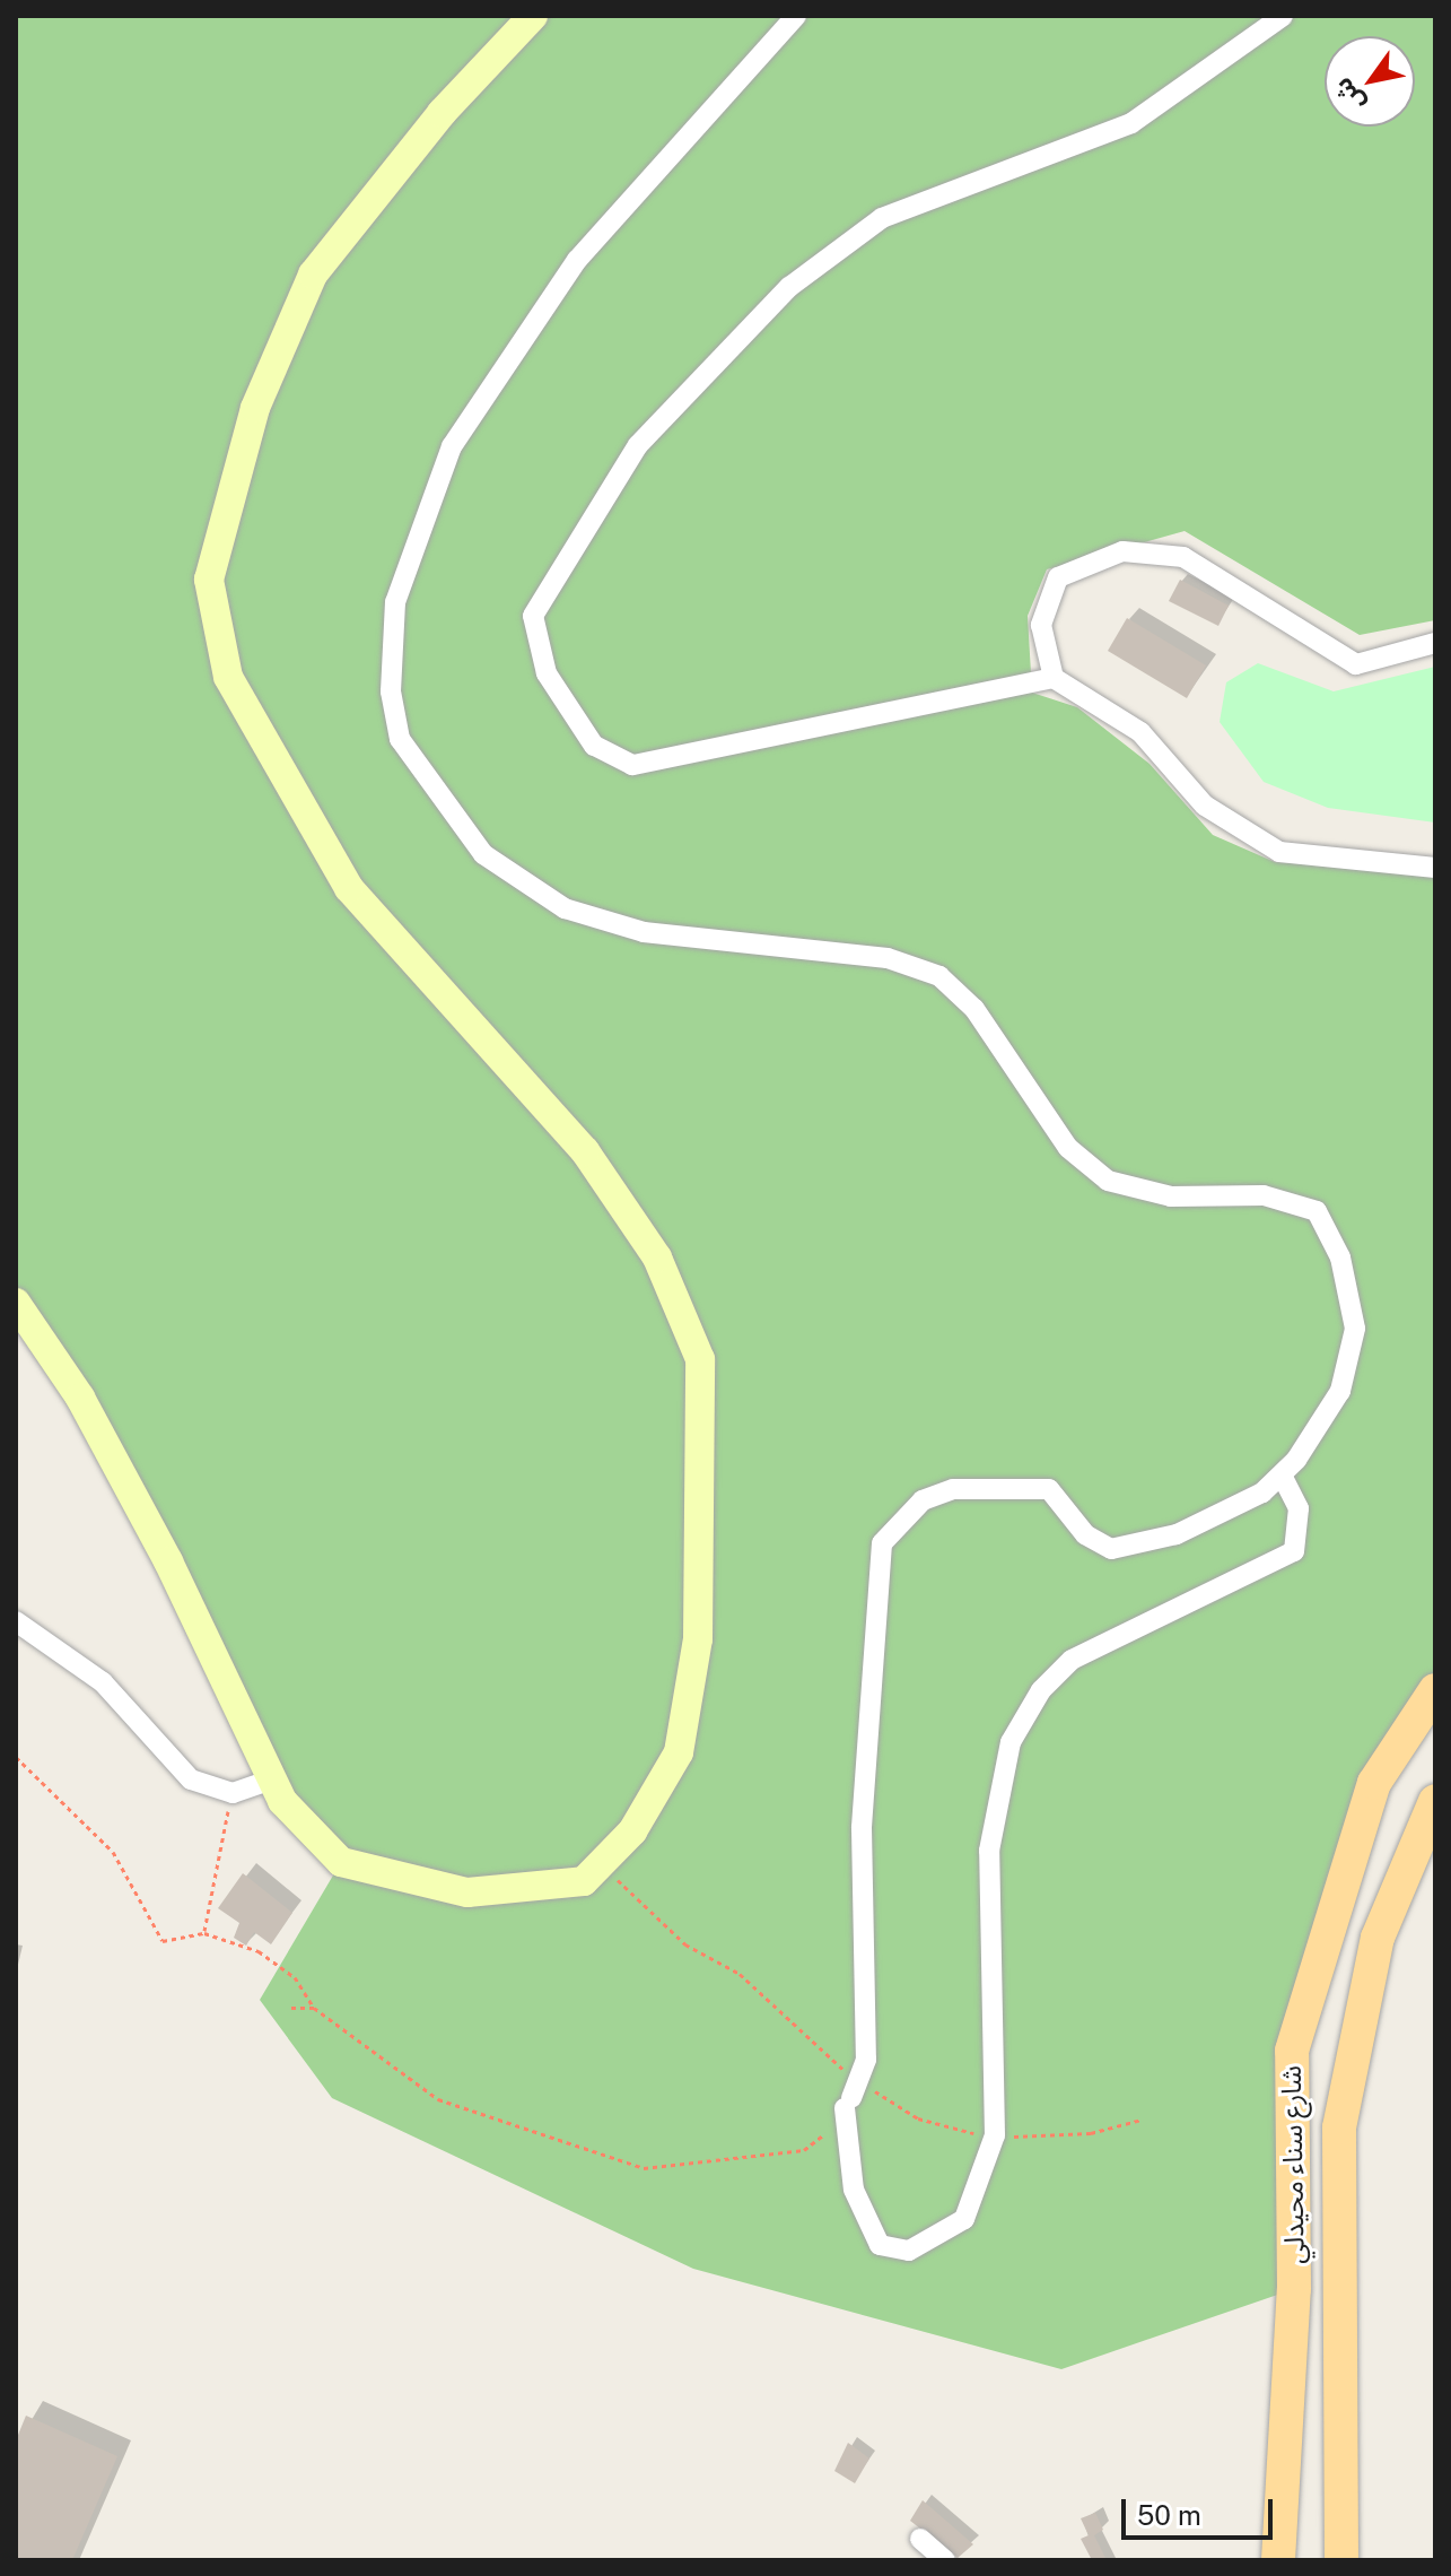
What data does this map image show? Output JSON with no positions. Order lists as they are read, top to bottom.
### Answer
{
  "streets": {
    "main road": ["شارع سناء محيدلي"]
  },
  "scale_bar": "50 m",
  "north": "bottom left"
}
